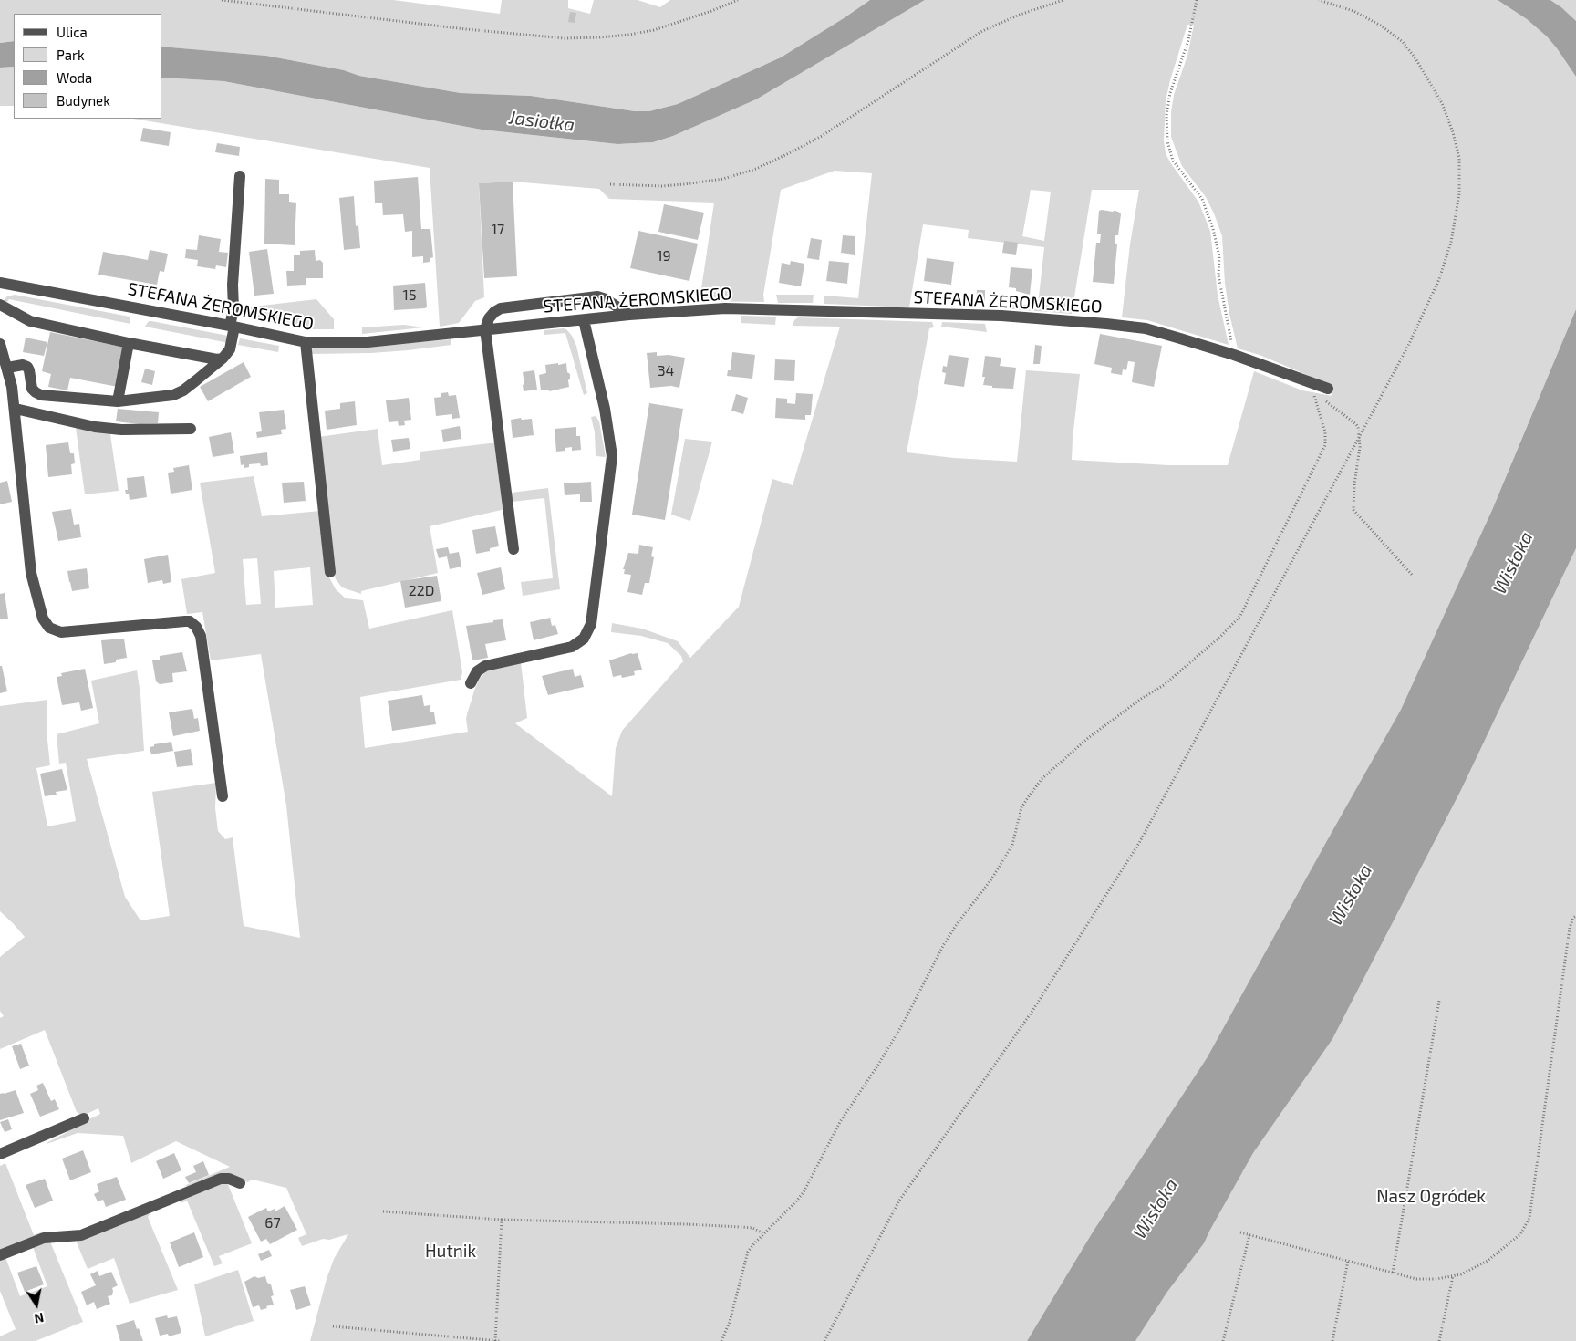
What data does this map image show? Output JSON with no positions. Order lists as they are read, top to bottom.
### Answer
{
  "streets": {
    "street": ["STEFANA ŻEROMSKIEGO"]
  },
  "water": ["Jasiołka", "Wisłoka"],
  "parks": ["Nasz Ogródek", "Hutnik"],
  "house_numbers": [
    "17",
    "19",
    "15",
    "34",
    "22D",
    "67"
  ],
  "legend": [
    "Ulica",
    "Park",
    "Woda",
    "Budynek"
  ],
  "north": "bottom"
}
